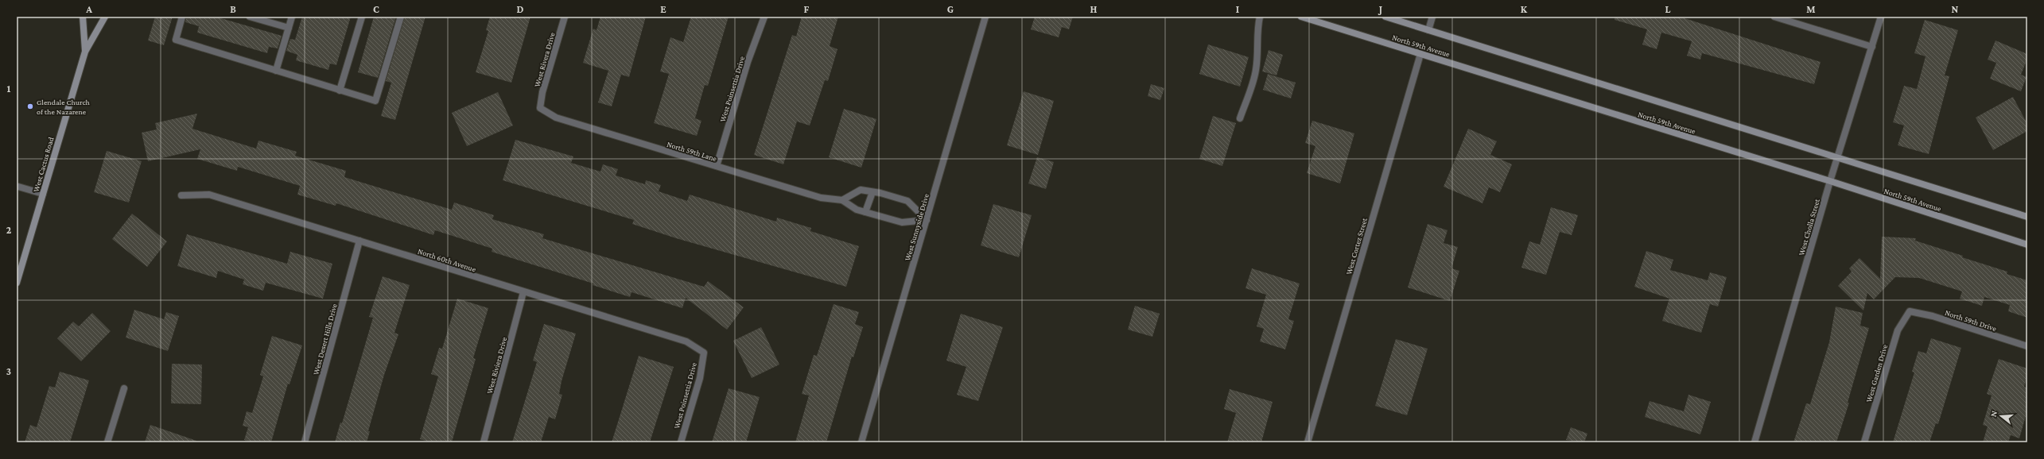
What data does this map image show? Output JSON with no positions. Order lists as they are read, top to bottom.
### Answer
{
  "streets": {
    "main road": ["North 59th Avenue", "West Cactus Road"],
    "street": [
      "West Rivera Drive",
      "West Poinsettia Drive",
      "North 59th Lane",
      "West Sunnyside Drive",
      "West Cholla Street",
      "West Cortez Street",
      "North 60th Avenue",
      "North 59th Drive",
      "West Desert Hills Drive",
      "West Riviera Drive",
      "West Garden Drive"
    ]
  },
  "crossings": [
    ["North 59th Avenue", "West Cholla Street"],
    ["North 59th Avenue", "West Cortez Street"],
    ["West Rivera Drive", "North 59th Lane"],
    ["West Poinsettia Drive", "North 59th Lane"],
    ["West Poinsettia Drive", "North 60th Avenue"],
    ["North 59th Lane", "West Sunnyside Drive"],
    ["North 60th Avenue", "West Desert Hills Drive"],
    ["North 60th Avenue", "West Riviera Drive"],
    ["North 59th Drive", "West Garden Drive"]
  ],
  "places": ["Glendale Church of the Nazarene"],
  "north": "left",
  "grid": {
    "columns": [
      "A",
      "B",
      "C",
      "D",
      "E",
      "F",
      "G",
      "H",
      "I",
      "J",
      "K",
      "L",
      "M",
      "N"
    ],
    "rows": ["1", "2", "3"]
  }
}
